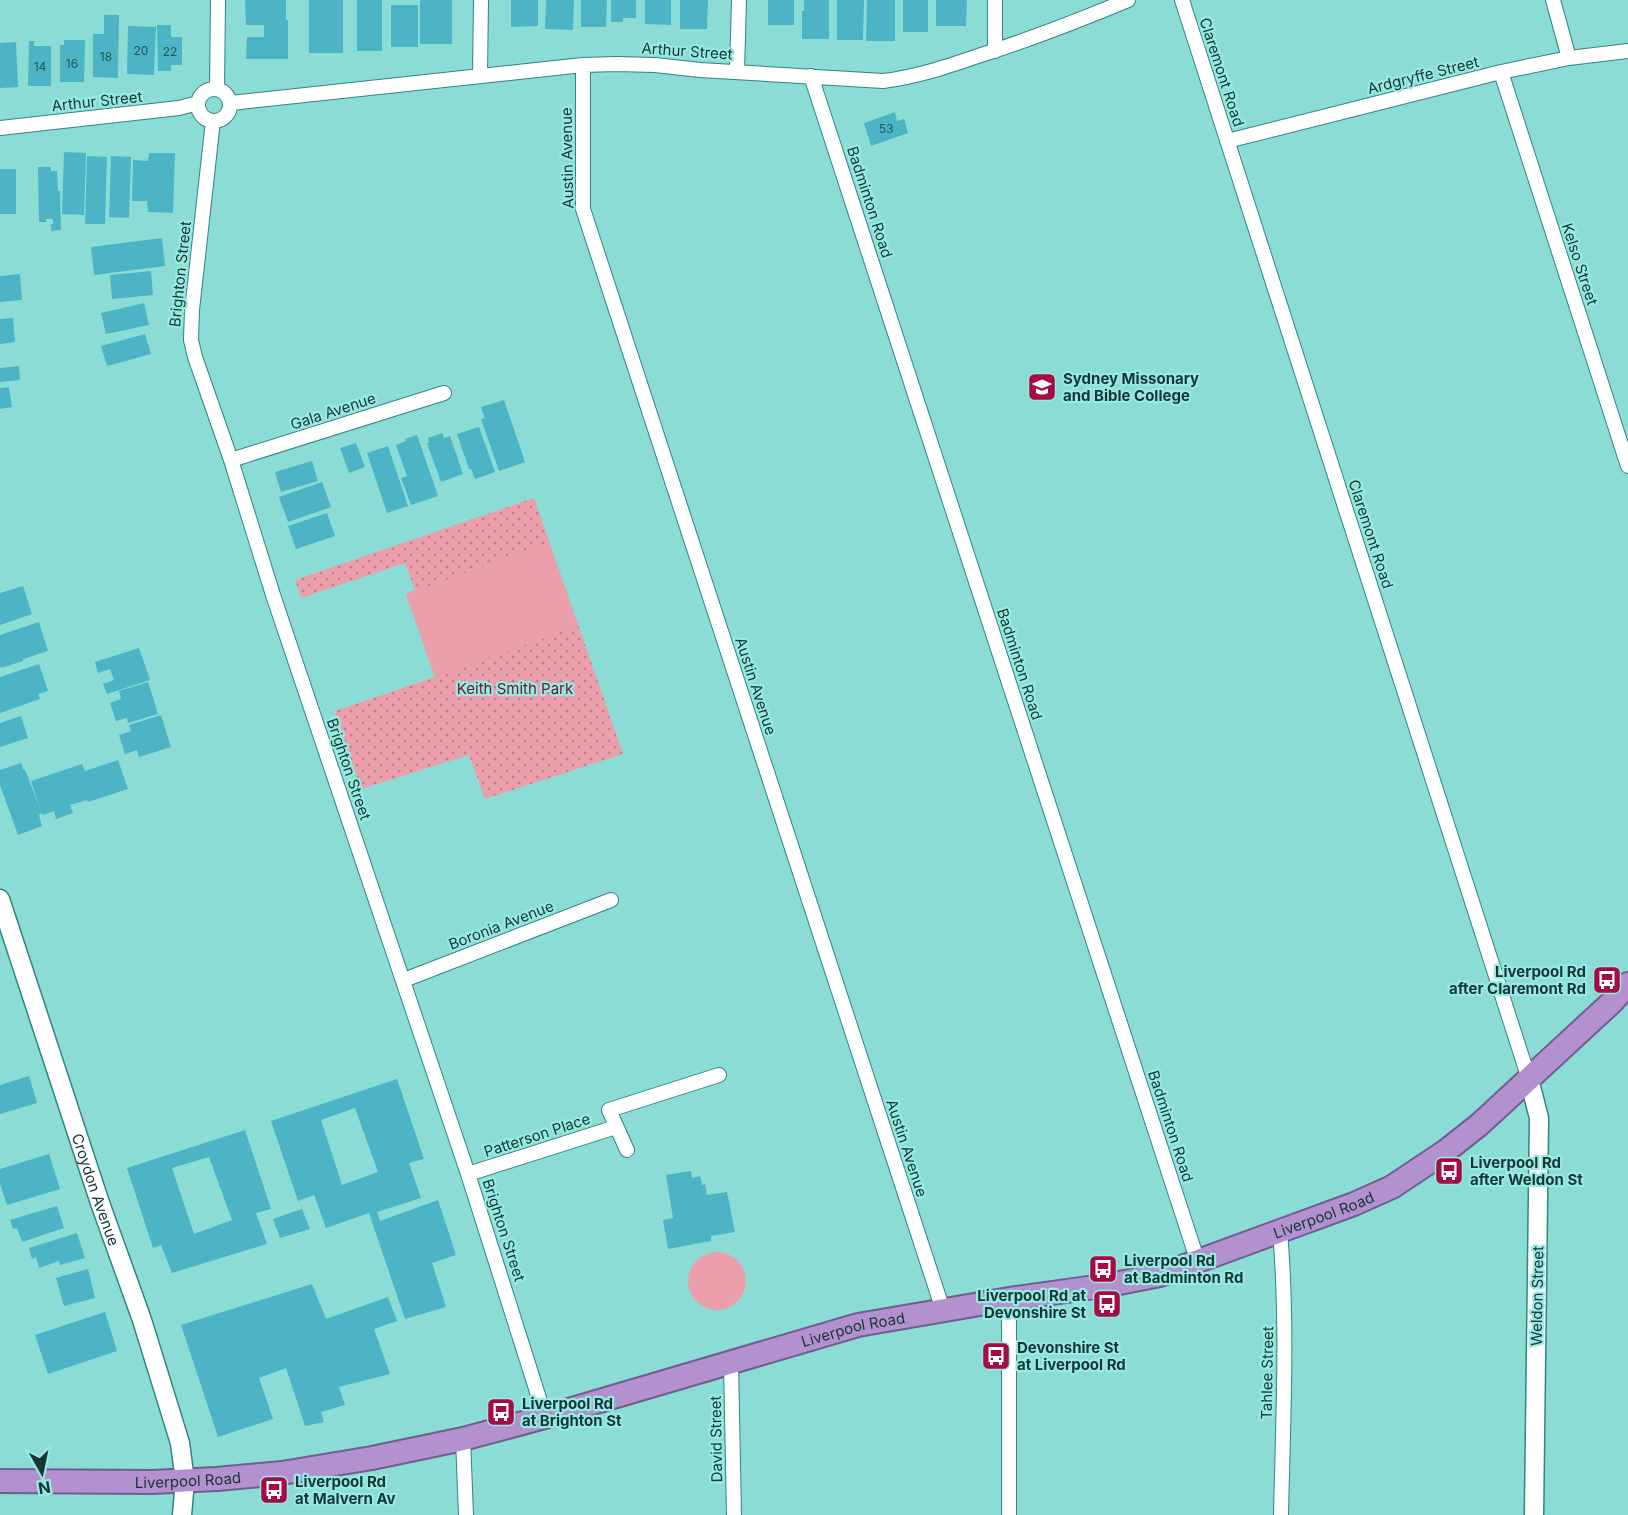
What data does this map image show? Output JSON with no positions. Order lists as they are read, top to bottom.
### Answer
{
  "streets": {
    "highway": ["Liverpool Road"],
    "street": [
      "Arthur Street",
      "Claremont Road",
      "Ardgryffe Street",
      "Austin Avenue",
      "Badminton Road",
      "Kelso Street",
      "Brighton Street",
      "Gala Avenue",
      "Boronia Avenue",
      "Patterson Place",
      "Croydon Avenue",
      "Weldon Street",
      "Tahlee Street",
      "David Street"
    ]
  },
  "crossings": [
    ["Arthur Street", "Austin Avenue"],
    ["Arthur Street", "Badminton Road"],
    ["Arthur Street", "Brighton Street"],
    ["Claremont Road", "Ardgryffe Street"],
    ["Claremont Road", "Liverpool Road"],
    ["Claremont Road", "Weldon Street"],
    ["Ardgryffe Street", "Kelso Street"],
    ["Austin Avenue", "Liverpool Road"],
    ["Badminton Road", "Liverpool Road"],
    ["Brighton Street", "Gala Avenue"],
    ["Brighton Street", "Boronia Avenue"],
    ["Brighton Street", "Patterson Place"],
    ["Brighton Street", "Liverpool Road"],
    ["Croydon Avenue", "Liverpool Road"],
    ["Liverpool Road", "Weldon Street"],
    ["Liverpool Road", "Tahlee Street"],
    ["Liverpool Road", "David Street"]
  ],
  "parks": ["Keith Smith Park"],
  "places": {
    "school or university": ["Sydney Missonary and Bible College"],
    "bus stop": [
      "Liverpool Rd after Claremont Rd",
      "Liverpool Rd after Weldon St",
      "Liverpool Rd at Badminton Rd",
      "Liverpool Rd at Devonshire St",
      "Devonshire St at Liverpool Rd",
      "Liverpool Rd at Brighton St",
      "Liverpool Rd at Malvern Av"
    ]
  },
  "house_numbers": [
    "20",
    "22",
    "18",
    "16",
    "14",
    "53"
  ],
  "north": "bottom"
}
